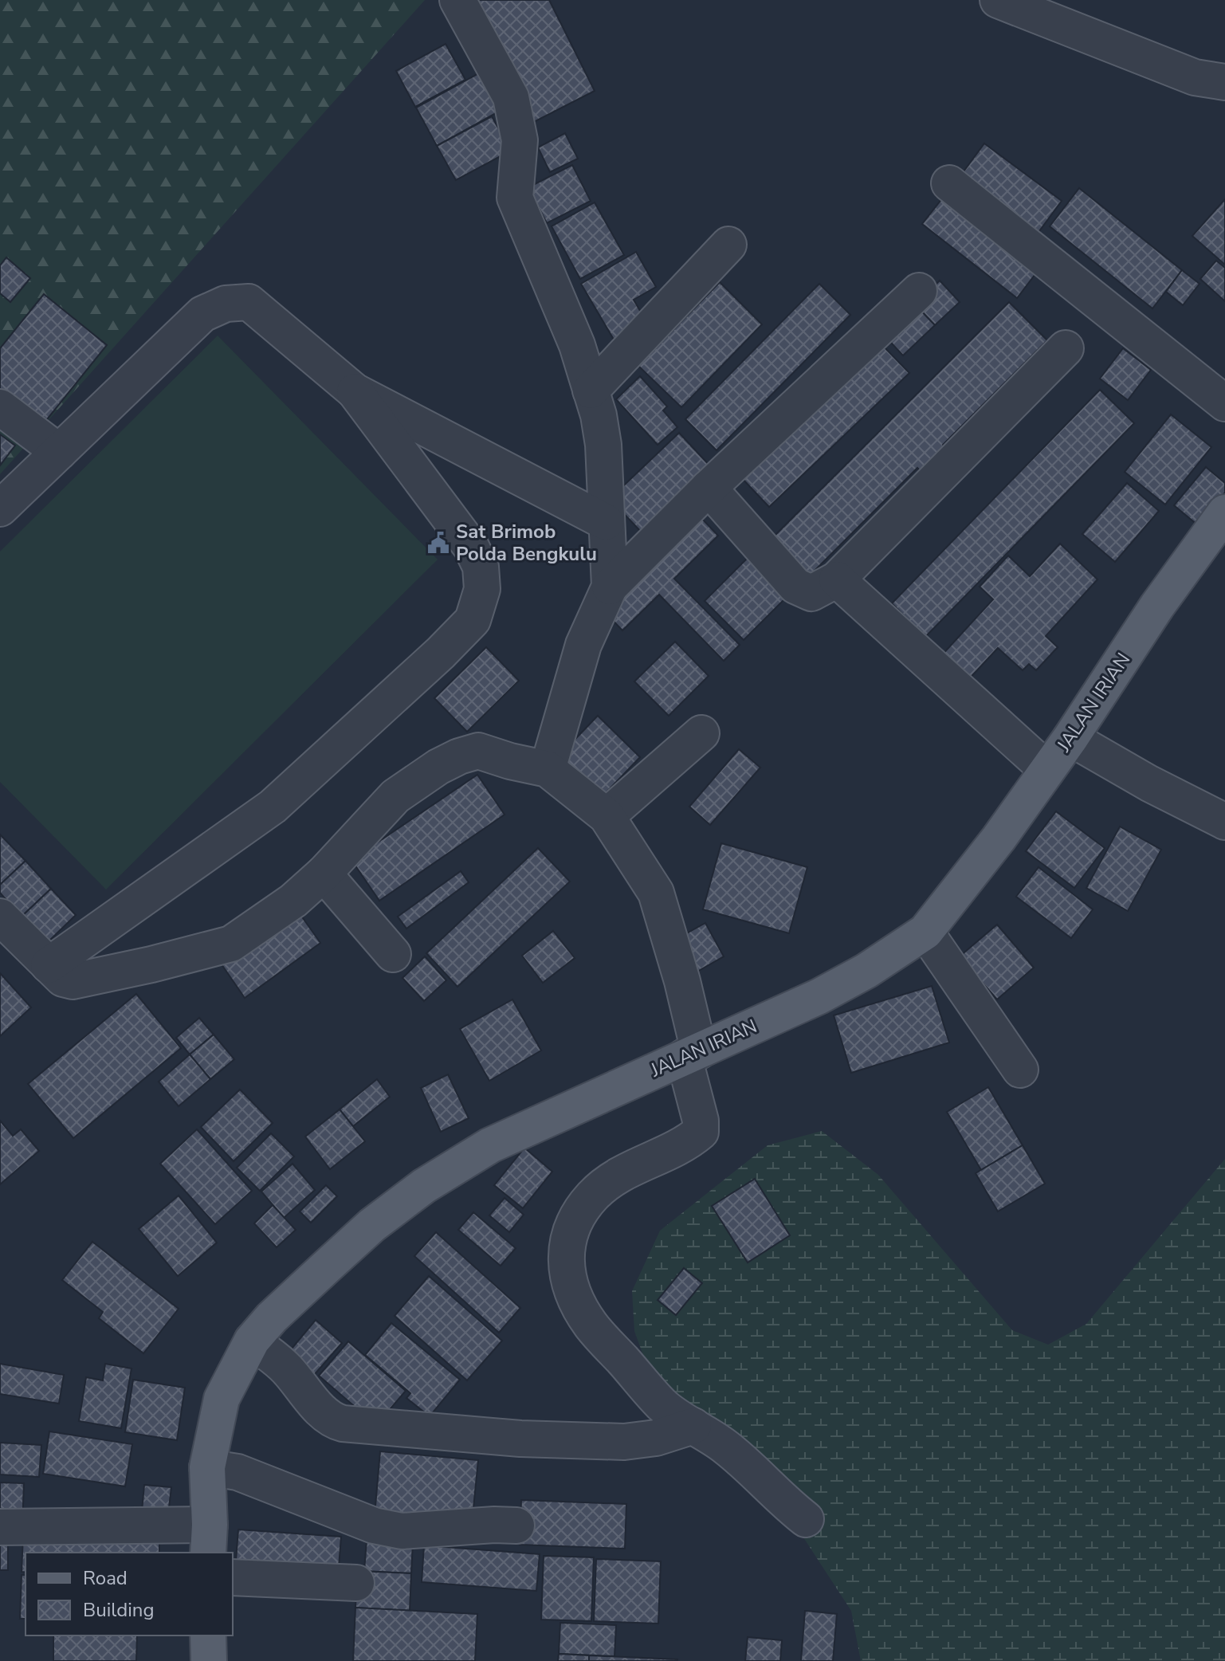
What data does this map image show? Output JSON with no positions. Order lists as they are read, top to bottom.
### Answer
{
  "streets": {
    "main road": ["JALAN IRIAN"]
  },
  "places": {
    "public building": ["Sat Brimob Polda Bengkulu"]
  },
  "legend": ["Road", "Building"]
}
